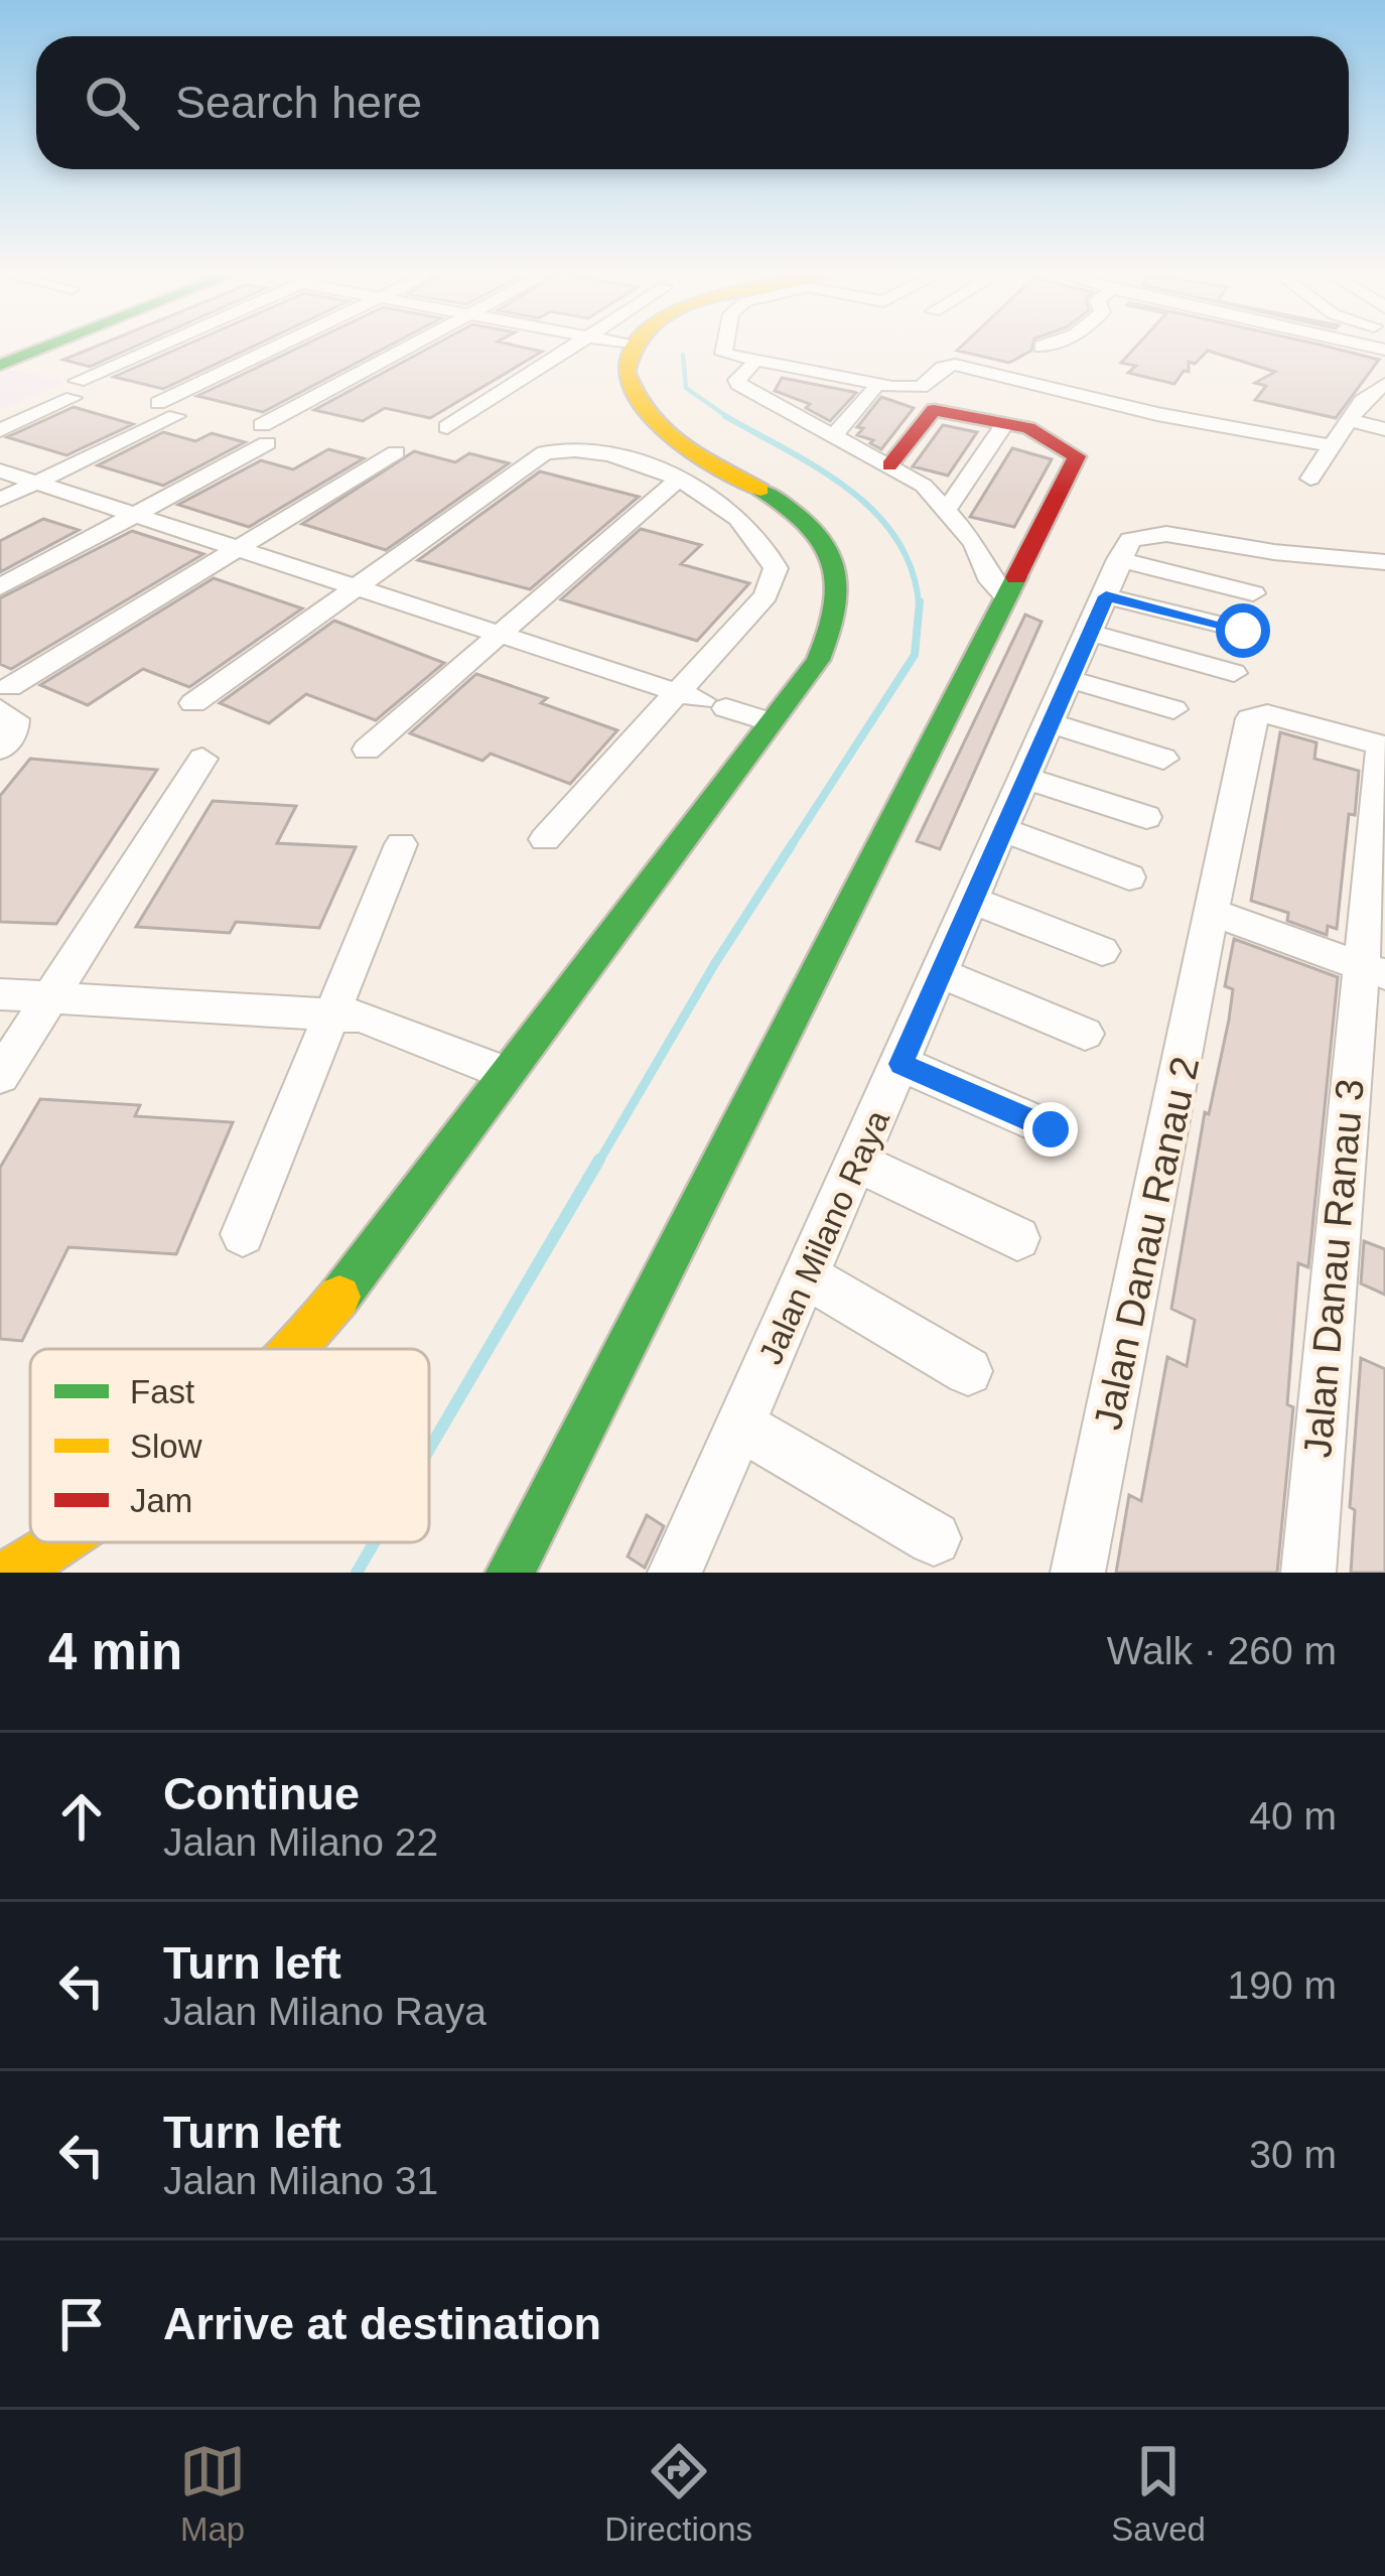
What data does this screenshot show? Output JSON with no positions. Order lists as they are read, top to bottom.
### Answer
{
  "streets": {
    "street": ["Jalan Milano Raya", "Jalan Danau Ranau 2", "Jalan Danau Ranau 3"]
  },
  "crossings": [
    ["Jalan Danau Ranau 2", "Jalan Danau Ranau 3"]
  ],
  "legend": ["Fast", "Slow", "Jam"],
  "page": {
    "search": "Search here",
    "heading": ["4 min", "Walk · 260 m"],
    "list": [
      ["Continue", "Jalan Milano 22", "40 m"],
      ["Turn left", "Jalan Milano Raya", "190 m"],
      ["Turn left", "Jalan Milano 31", "30 m"],
      "Arrive at destination"
    ],
    "nav": ["Map", "Directions", "Saved"]
  }
}
